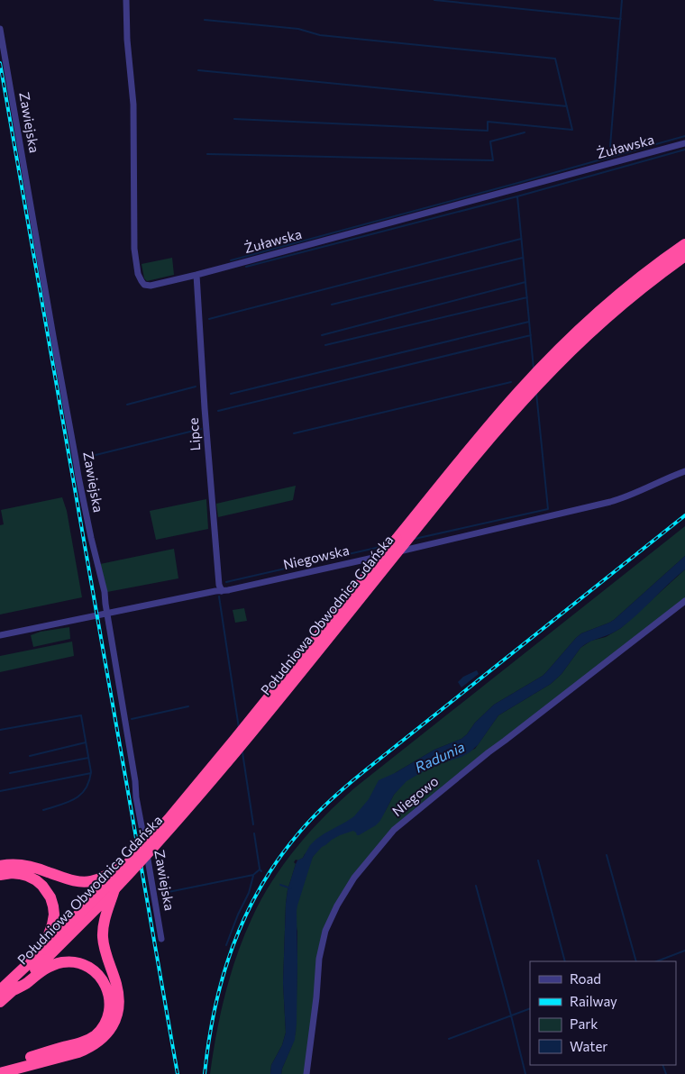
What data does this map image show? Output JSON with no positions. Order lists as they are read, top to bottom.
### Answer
{
  "streets": {
    "highway": ["Południowa Obwodnica Gdańska"],
    "street": [
      "Zawiejska",
      "Żuławska",
      "Lipce",
      "Niegowska",
      "Niegowo"
    ]
  },
  "crossings": [
    ["Zawiejska", "Niegowska"],
    ["Żuławska", "Lipce"],
    ["Lipce", "Niegowska"]
  ],
  "water": ["Radunia"],
  "legend": [
    "Road",
    "Railway",
    "Park",
    "Water"
  ]
}
